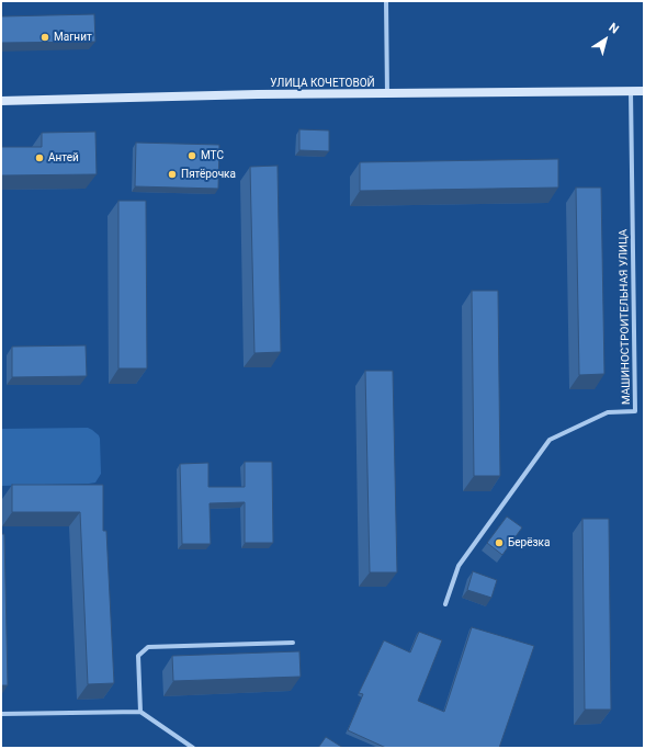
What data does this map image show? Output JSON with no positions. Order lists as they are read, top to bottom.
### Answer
{
  "streets": {
    "main road": ["УЛИЦА КОЧЕТОВОЙ"],
    "street": ["МАШИНОСТРОИТЕЛЬНАЯ УЛИЦА"]
  },
  "crossings": [
    ["УЛИЦА КОЧЕТОВОЙ", "МАШИНОСТРОИТЕЛЬНАЯ УЛИЦА"]
  ],
  "places": [
    "Магнит",
    "МТС",
    "Антей",
    "Пятёрочка",
    "Берёзка"
  ],
  "north": "top right"
}
